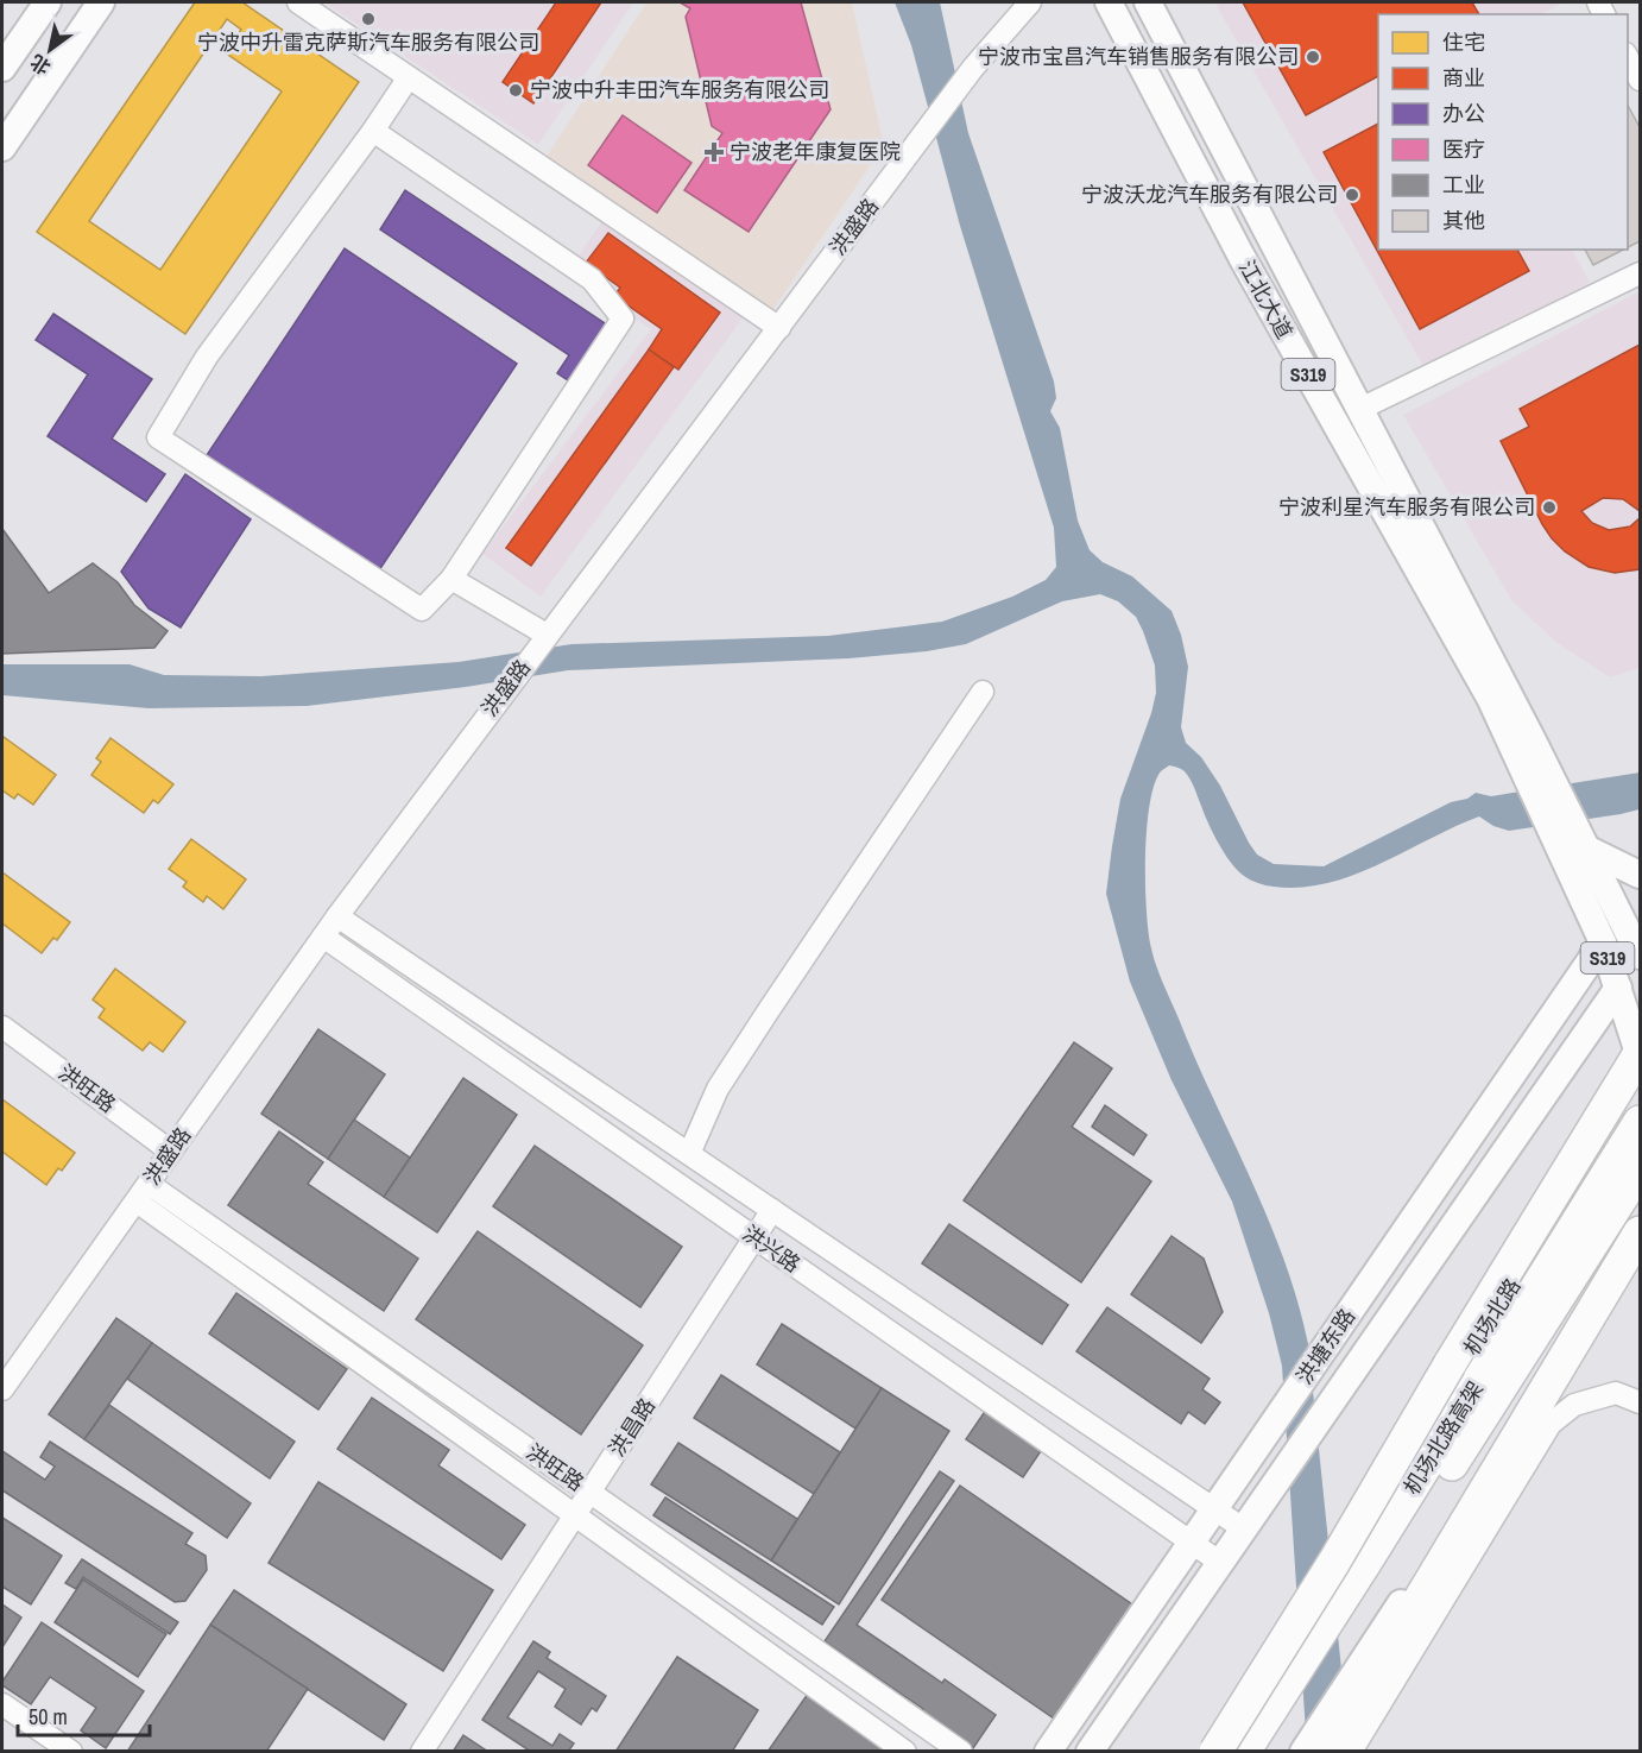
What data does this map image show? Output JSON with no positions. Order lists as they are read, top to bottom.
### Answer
{
  "streets": {
    "highway": ["机场北路高架"],
    "main road": [
      "江北大道",
      "S319",
      "机场北路",
      "洪塘东路"
    ],
    "street": [
      "洪盛路",
      "洪旺路",
      "洪兴路",
      "洪昌路"
    ]
  },
  "crossings": [
    ["洪盛路", "洪旺路"],
    ["洪盛路", "洪兴路"],
    ["S319", "机场北路"],
    ["S319", "洪塘东路"],
    ["洪旺路", "洪昌路"],
    ["洪兴路", "洪塘东路"],
    ["洪兴路", "洪昌路"]
  ],
  "places": {
    "other": [
      "宁波中升雷克萨斯汽车服务有限公司",
      "宁波市宝昌汽车销售服务有限公司",
      "宁波中升丰田汽车服务有限公司",
      "宁波沃龙汽车服务有限公司",
      "宁波利星汽车服务有限公司"
    ],
    "health": ["宁波老年康复医院"]
  },
  "legend": [
    "住宅",
    "商业",
    "办公",
    "医疗",
    "工业",
    "其他"
  ],
  "scale_bar": "50 m",
  "north": "bottom left"
}
